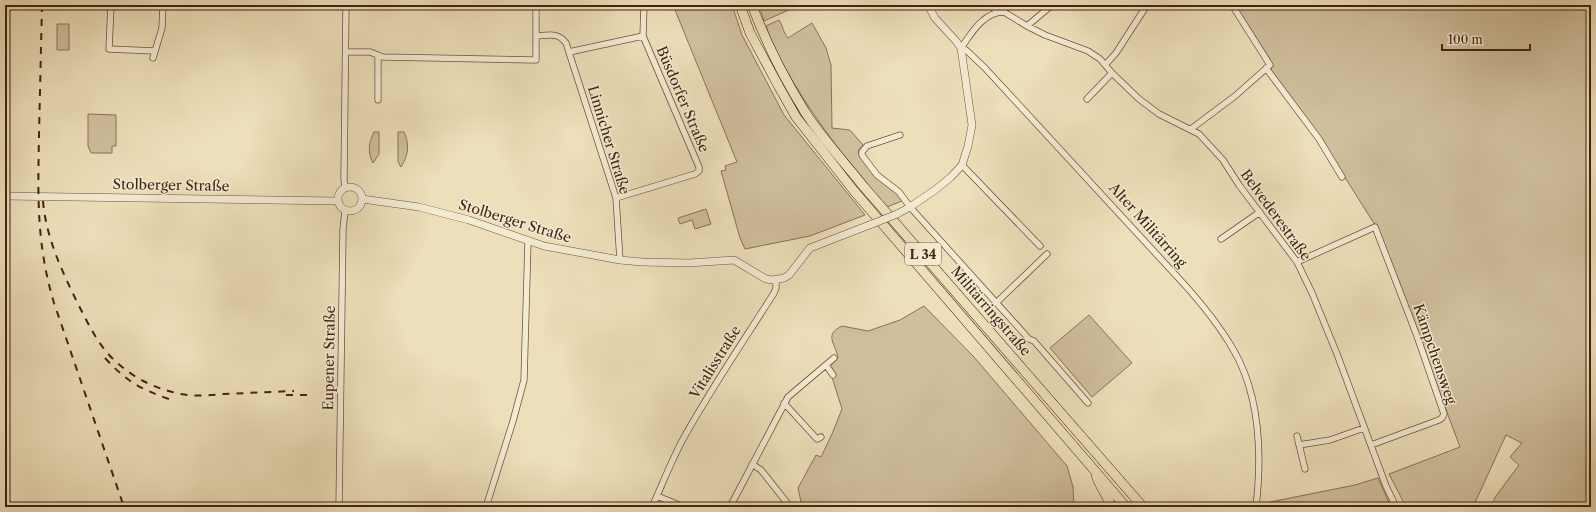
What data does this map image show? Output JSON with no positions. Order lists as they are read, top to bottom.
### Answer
{
  "streets": {
    "highway": ["L 34", "Militärringstraße"],
    "street": [
      "Büsdorfer Straße",
      "Linnicher Straße",
      "Stolberger Straße",
      "Belvederestraße",
      "Alter Militärring",
      "Kämpchensweg",
      "Eupener Straße",
      "Vitalisstraße"
    ]
  },
  "crossings": [
    ["Büsdorfer Straße", "Linnicher Straße"],
    ["Linnicher Straße", "Stolberger Straße"],
    ["Stolberger Straße", "Eupener Straße"],
    ["Stolberger Straße", "Vitalisstraße"],
    ["Belvederestraße", "Kämpchensweg"],
    ["L 34", "Militärringstraße"]
  ],
  "scale_bar": "100 m"
}
